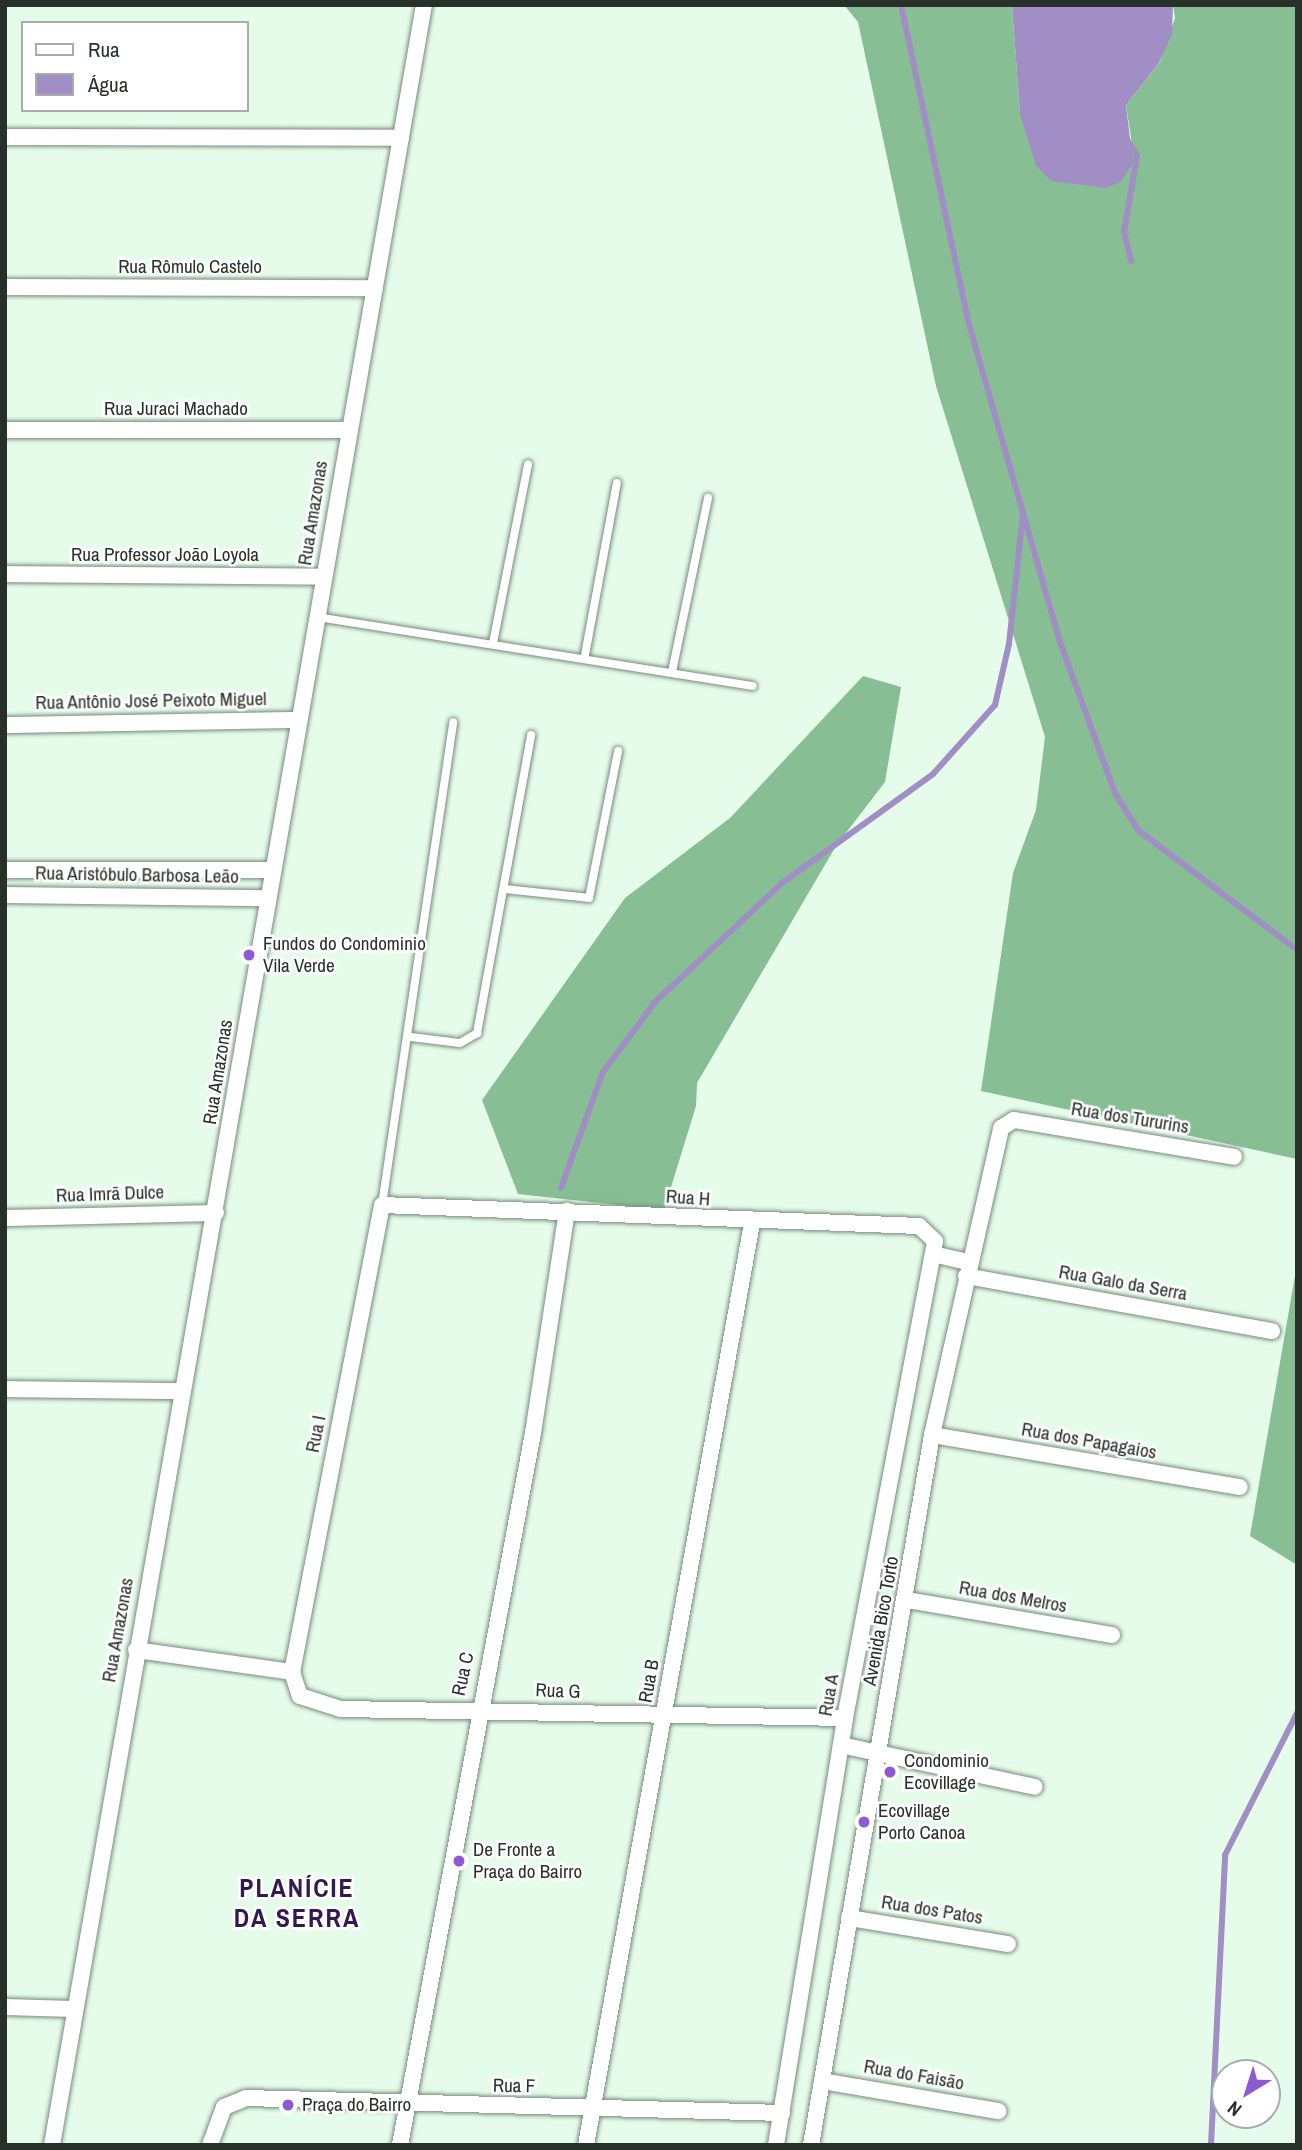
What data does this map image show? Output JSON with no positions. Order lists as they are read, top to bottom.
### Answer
{
  "streets": {
    "street": [
      "Rua Rômulo Castelo",
      "Rua Juraci Machado",
      "Rua Amazonas",
      "Rua Professor João Loyola",
      "Rua Antônio José Peixoto Miguel",
      "Rua Aristóbulo Barbosa Leão",
      "Rua dos Tururins",
      "Rua Imrã Dulce",
      "Rua H",
      "Rua Galo da Serra",
      "Rua I",
      "Rua dos Papagaios",
      "Rua dos Melros",
      "Avenida Bico Torto",
      "Rua C",
      "Rua B",
      "Rua G",
      "Rua A",
      "Rua dos Patos",
      "Rua do Faisão",
      "Rua F"
    ]
  },
  "crossings": [
    ["Rua Rômulo Castelo", "Rua Amazonas"],
    ["Rua Juraci Machado", "Rua Amazonas"],
    ["Rua Amazonas", "Rua Professor João Loyola"],
    ["Rua Amazonas", "Rua Antônio José Peixoto Miguel"],
    ["Rua Amazonas", "Rua Aristóbulo Barbosa Leão"],
    ["Rua Amazonas", "Rua Imrã Dulce"],
    ["Rua dos Tururins", "Avenida Bico Torto"],
    ["Rua H", "Rua I"],
    ["Rua H", "Rua C"],
    ["Rua H", "Rua B"],
    ["Rua H", "Rua A"],
    ["Rua Galo da Serra", "Avenida Bico Torto"],
    ["Rua I", "Rua G"],
    ["Rua dos Papagaios", "Avenida Bico Torto"],
    ["Rua dos Melros", "Avenida Bico Torto"],
    ["Avenida Bico Torto", "Rua dos Patos"],
    ["Avenida Bico Torto", "Rua do Faisão"],
    ["Rua C", "Rua G"],
    ["Rua C", "Rua F"],
    ["Rua B", "Rua G"],
    ["Rua B", "Rua F"],
    ["Rua G", "Rua A"],
    ["Rua A", "Rua F"]
  ],
  "districts": ["PLANÍCIE DA SERRA"],
  "places": [
    "Fundos do Condominio Vila Verde",
    "Condominio Ecovillage",
    "Ecovillage Porto Canoa",
    "De Fronte a Praça do Bairro",
    "Praça do Bairro"
  ],
  "legend": ["Rua", "Água"],
  "north": "bottom left"
}
